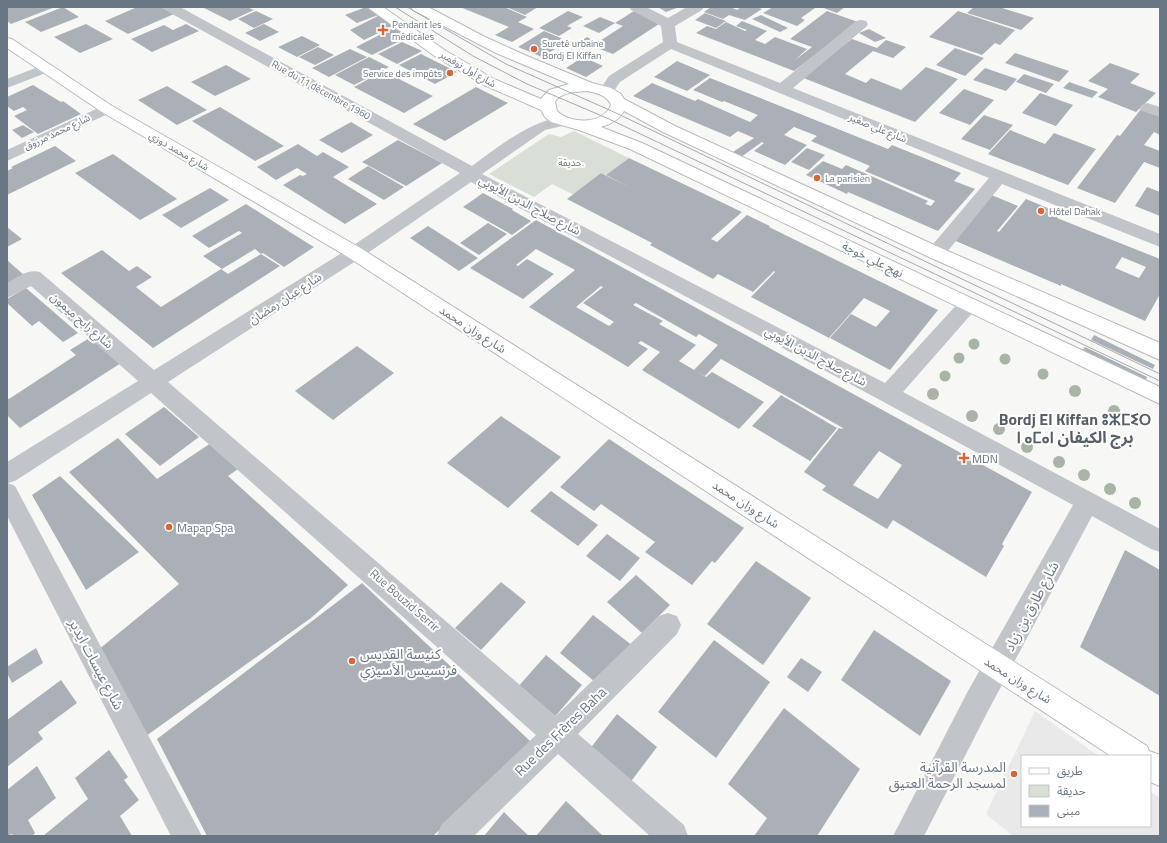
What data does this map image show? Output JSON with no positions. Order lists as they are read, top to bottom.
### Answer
{
  "streets": {
    "main road": [
      "شارع أول نوفمبر",
      "شارع محمد دوزي",
      "نهج علي خوجة",
      "شارع وزان محمد"
    ],
    "street": [
      "Rue du 11 décembre 1960",
      "شارع علي صغير",
      "شارع محمد مرزوق",
      "شارع صلاح الدين الأيوبي",
      "شارع عبان رمضان",
      "شارع رابح ميمون",
      "Rue Bouzid Serrir",
      "شارع طارق بن زياد",
      "شارع عيسات ايدير",
      "Rue des Frères Baha"
    ]
  },
  "crossings": [
    ["Rue du 11 décembre 1960", "شارع صلاح الدين الأيوبي"],
    ["Rue du 11 décembre 1960", "شارع عبان رمضان"],
    ["شارع محمد مرزوق", "شارع محمد دوزي"],
    ["شارع محمد دوزي", "شارع عبان رمضان"],
    ["شارع محمد دوزي", "شارع وزان محمد"],
    ["شارع صلاح الدين الأيوبي", "شارع عبان رمضان"],
    ["شارع صلاح الدين الأيوبي", "شارع طارق بن زياد"],
    ["شارع عبان رمضان", "شارع رابح ميمون"],
    ["شارع عبان رمضان", "شارع وزان محمد"],
    ["شارع عبان رمضان", "Rue Bouzid Serrir"],
    ["شارع رابح ميمون", "Rue Bouzid Serrir"],
    ["شارع وزان محمد", "شارع طارق بن زياد"],
    ["Rue Bouzid Serrir", "Rue des Frères Baha"]
  ],
  "districts": ["Bordj El Kiffan ⵓⵣⵎⵉⵔ ⵏ ⴰⵎⴰⵏ برج الكيفان"],
  "parks": ["حديقة."],
  "places": {
    "health": ["Pendant les médicales", "MDN"],
    "other": [
      "Sureté urbaine Bordj El Kiffan",
      "Service des impôts",
      "La parisien",
      "Hôtel Dahak",
      "Mapap Spa",
      "كنيسة القديس فرنسيس الأسيزي",
      "المدرسة القرآنية لمسجد الرحمة العتيق"
    ]
  },
  "legend": ["طريق", "حديقة", "مبنى"]
}
